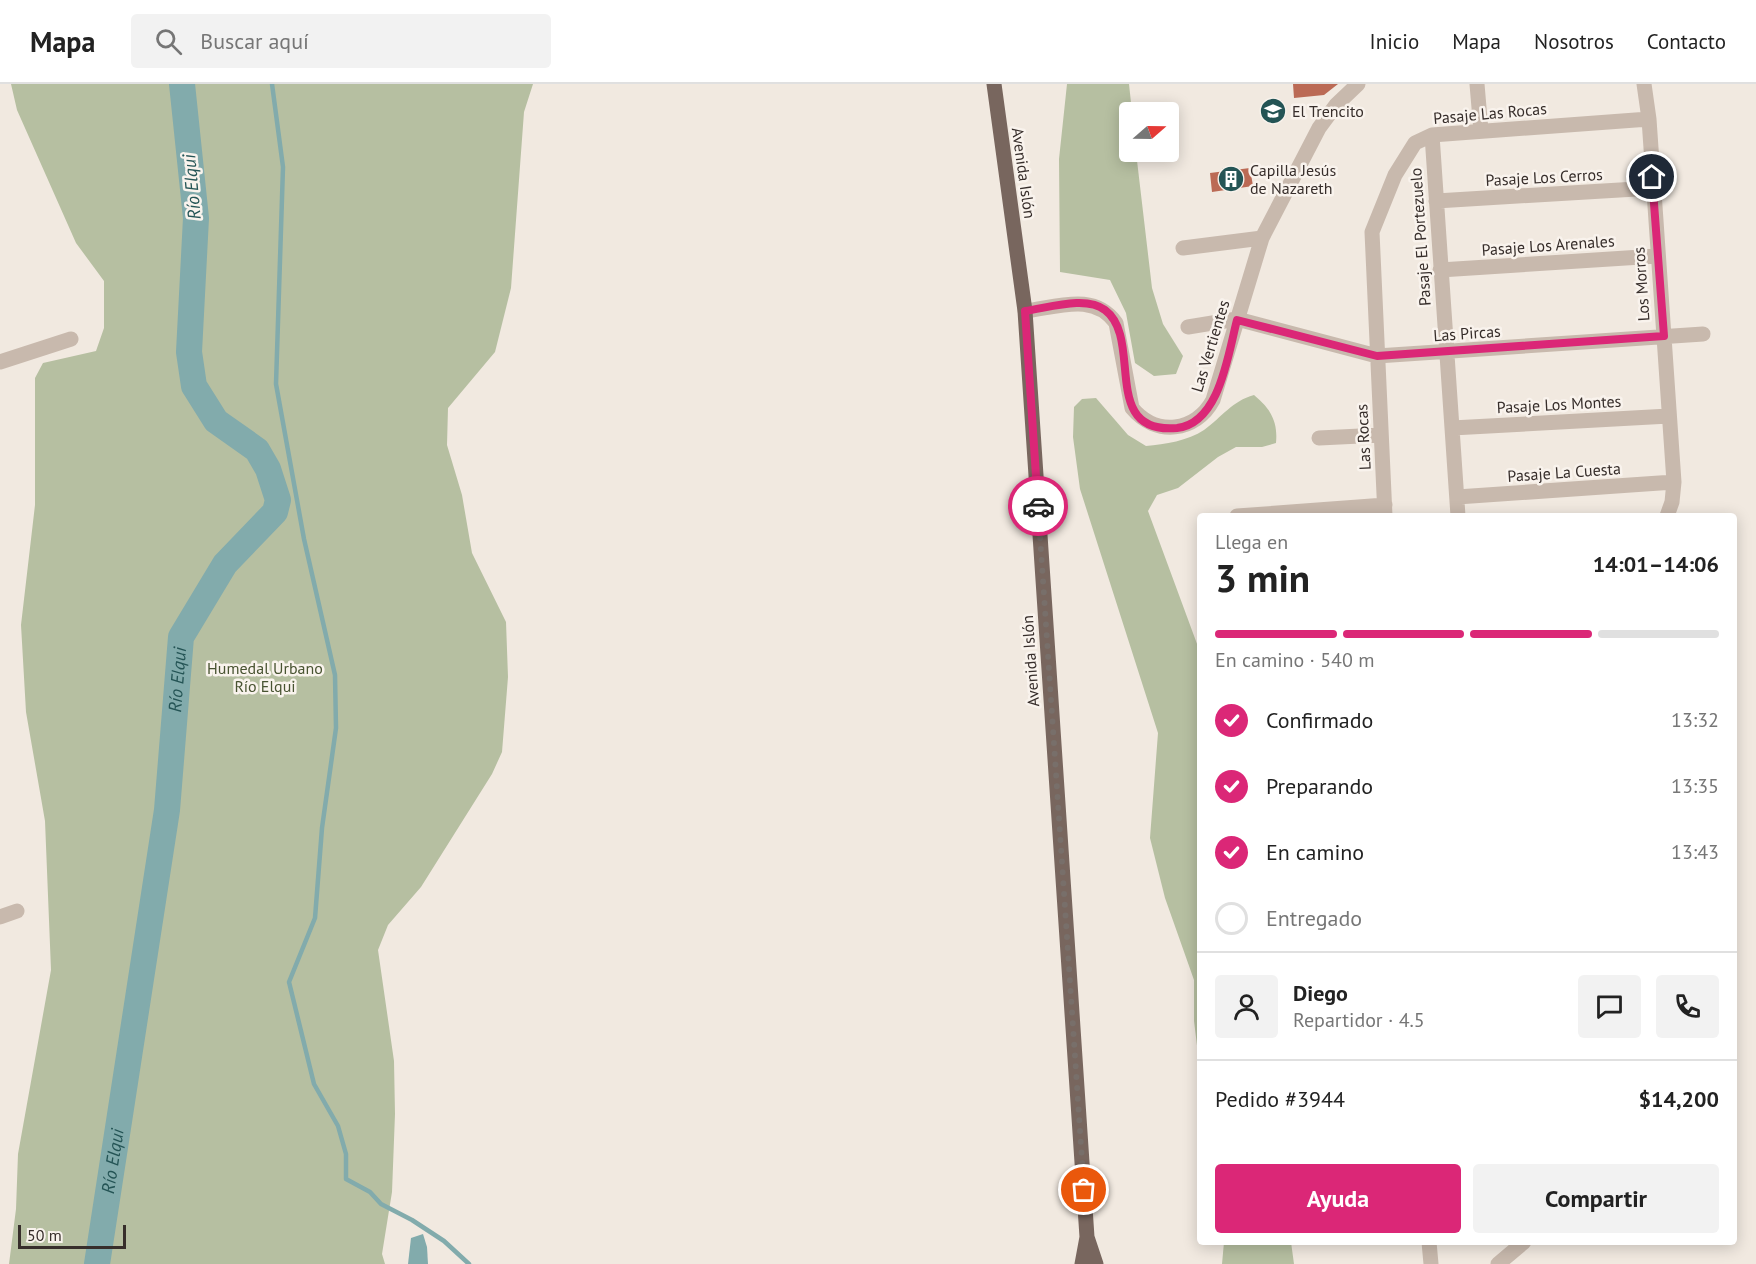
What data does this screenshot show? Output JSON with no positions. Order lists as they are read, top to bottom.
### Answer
{
  "streets": {
    "main road": ["Avenida Islón"],
    "street": [
      "Pasaje Las Rocas",
      "Pasaje Los Cerros",
      "Pasaje El Portezuelo",
      "Pasaje Los Arenales",
      "Los Morros",
      "Las Pircas",
      "Las Vertientes",
      "Pasaje Los Montes",
      "Las Rocas",
      "Pasaje La Cuesta"
    ]
  },
  "crossings": [
    ["Pasaje Las Rocas", "Pasaje El Portezuelo"],
    ["Pasaje Las Rocas", "Los Morros"],
    ["Pasaje Las Rocas", "Las Pircas"],
    ["Pasaje Las Rocas", "Las Rocas"],
    ["Avenida Islón", "Las Vertientes"],
    ["Pasaje Los Cerros", "Pasaje El Portezuelo"],
    ["Pasaje Los Cerros", "Los Morros"],
    ["Pasaje El Portezuelo", "Pasaje Los Arenales"],
    ["Pasaje El Portezuelo", "Las Pircas"],
    ["Pasaje El Portezuelo", "Pasaje Los Montes"],
    ["Pasaje El Portezuelo", "Pasaje La Cuesta"],
    ["Pasaje Los Arenales", "Los Morros"],
    ["Los Morros", "Las Pircas"],
    ["Los Morros", "Pasaje Los Montes"],
    ["Los Morros", "Pasaje La Cuesta"],
    ["Las Pircas", "Las Vertientes"],
    ["Las Pircas", "Las Rocas"]
  ],
  "water": ["Río Elqui"],
  "parks": ["Humedal Urbano Río Elqui"],
  "places": {
    "school or university": ["El Trencito"],
    "building": ["Capilla Jesús de Nazareth"]
  },
  "scale_bar": "50 m",
  "north": "right",
  "page": {
    "header": "Mapa",
    "search": "Buscar aquí",
    "nav": [
      "Inicio",
      "Mapa",
      "Nosotros",
      "Contacto"
    ],
    "heading": ["3 min", "Llega en", "14:01–14:06"],
    "panel": [
      "Diego",
      "Repartidor · 4.5",
      "Pedido #3944",
      "$14,200"
    ],
    "bar": "En camino · 540 m",
    "list": [
      ["Confirmado", "13:32"],
      ["Preparando", "13:35"],
      ["En camino", "13:43"],
      "Entregado"
    ],
    "buttons": ["Ayuda", "Compartir"],
    "scale": "50 m"
  }
}
